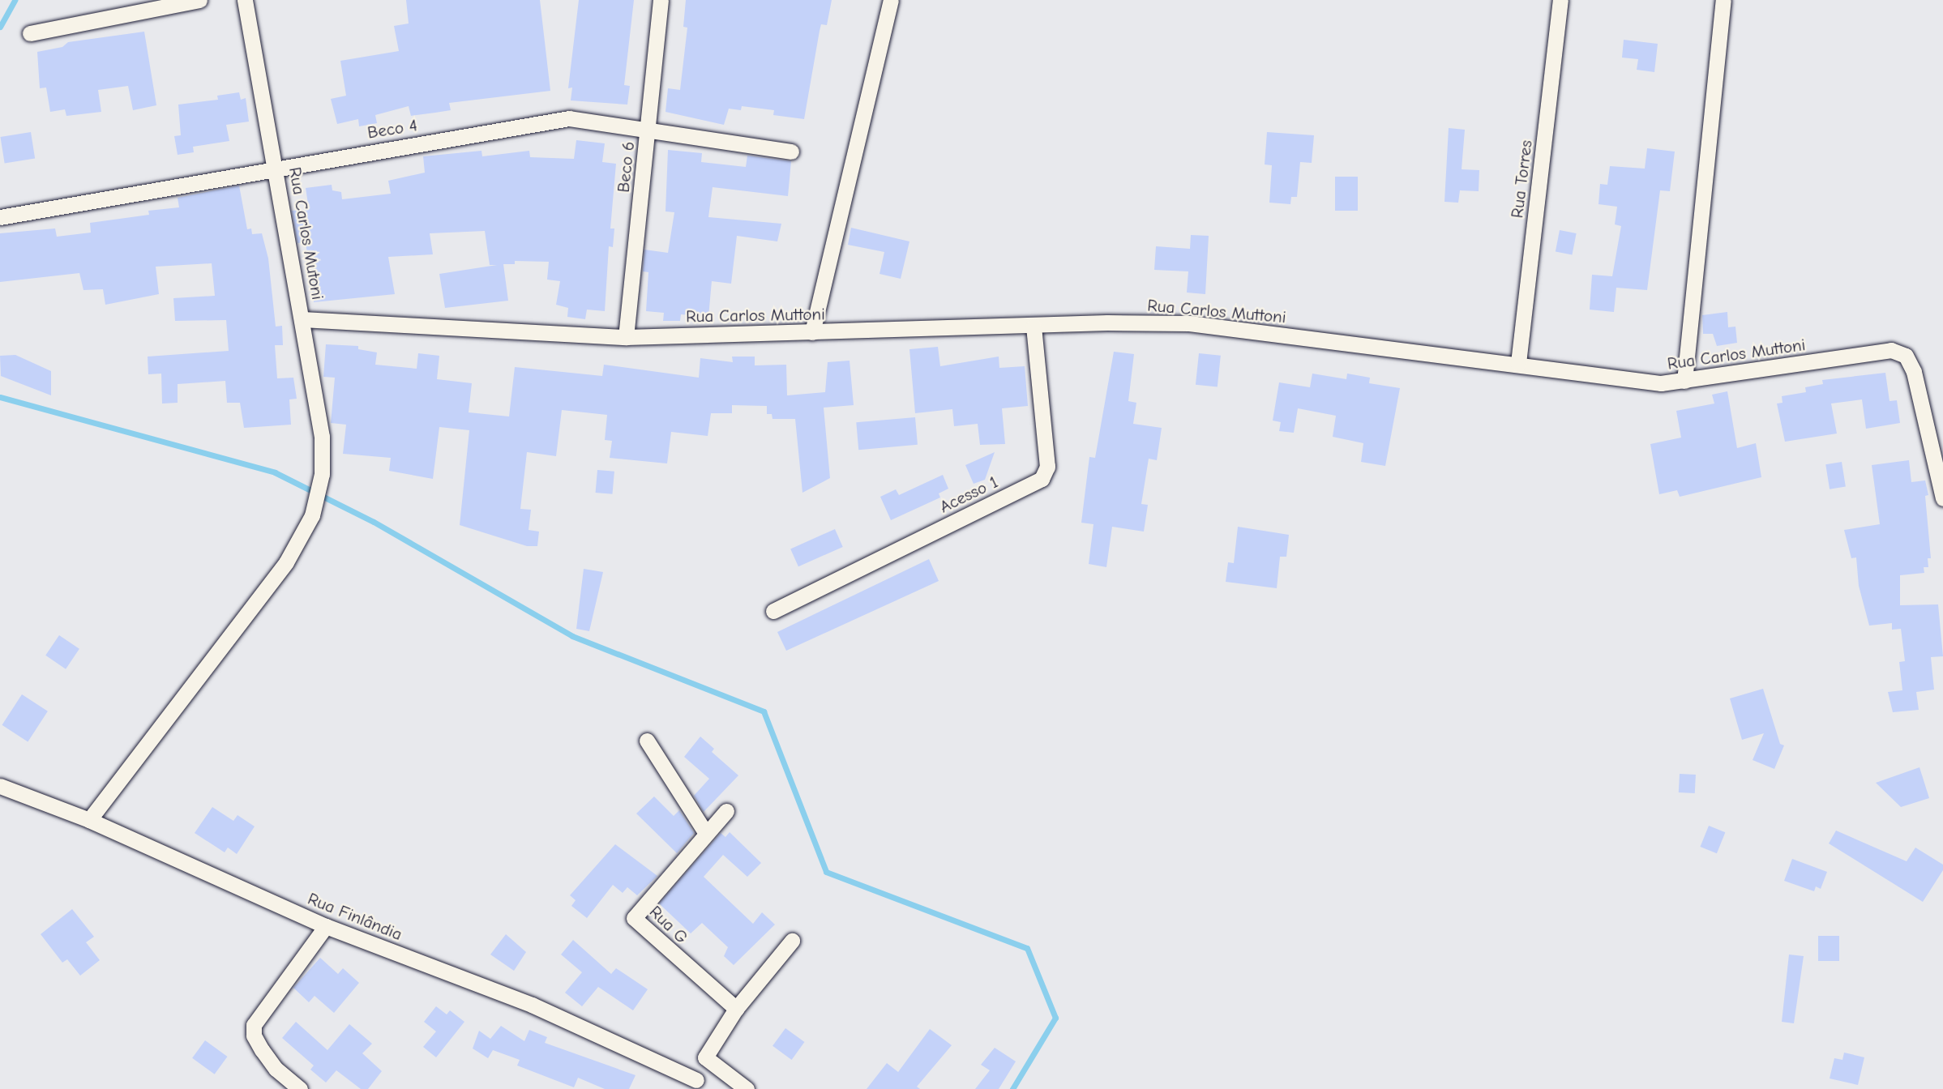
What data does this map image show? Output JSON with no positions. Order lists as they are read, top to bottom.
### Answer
{
  "streets": {
    "street": [
      "Beco 4",
      "Beco 6",
      "Rua Torres",
      "Rua Carlos Mutoni",
      "Rua Carlos Muttoni",
      "Acesso 1",
      "Rua Finlândia",
      "Rua G"
    ]
  },
  "crossings": [
    ["Beco 4", "Beco 6"],
    ["Beco 4", "Rua Carlos Mutoni"],
    ["Beco 6", "Rua Carlos Muttoni"],
    ["Rua Torres", "Rua Carlos Muttoni"],
    ["Rua Carlos Mutoni", "Rua Carlos Muttoni"],
    ["Rua Carlos Mutoni", "Rua Finlândia"],
    ["Rua Carlos Muttoni", "Acesso 1"]
  ]
}
